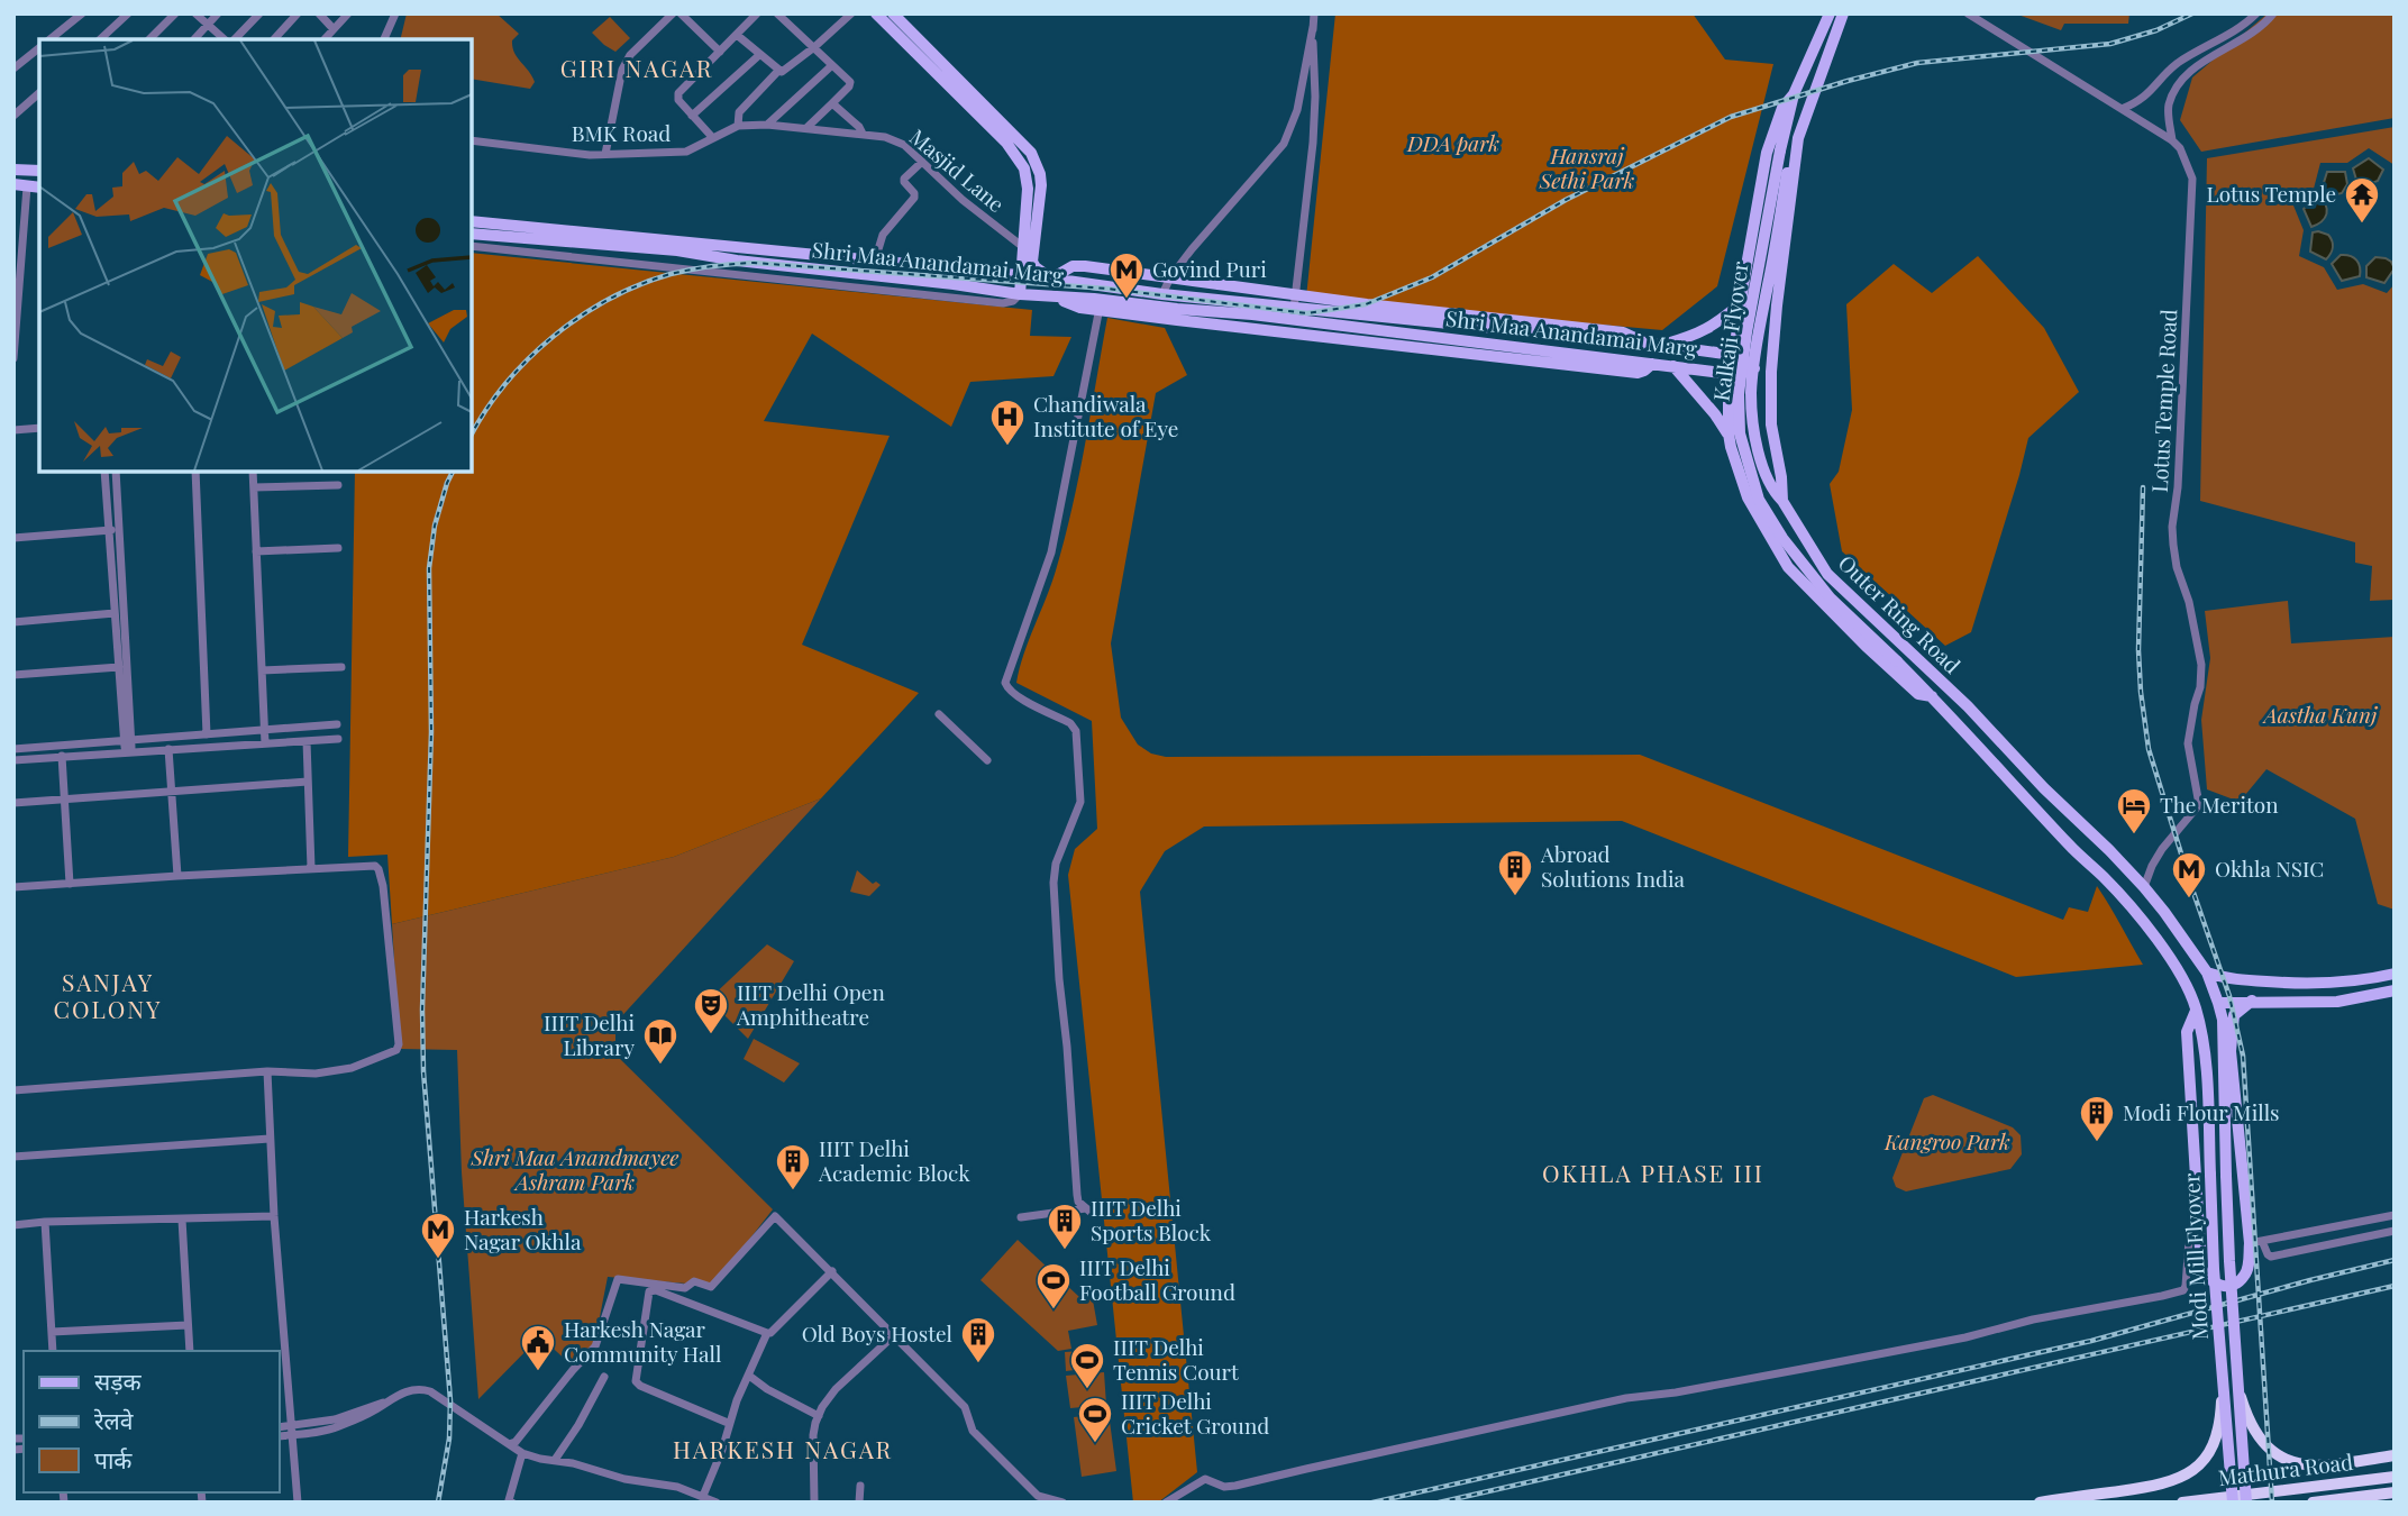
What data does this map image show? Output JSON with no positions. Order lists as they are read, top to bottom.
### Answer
{
  "streets": {
    "highway": ["Mathura Road"],
    "main road": [
      "Shri Maa Anandamai Marg",
      "Kalkaji Flyover",
      "Outer Ring Road",
      "Modi Mill Flyover"
    ],
    "street": ["BMK Road", "Masjid Lane", "Lotus Temple Road"]
  },
  "crossings": [
    ["BMK Road", "Masjid Lane"],
    ["Kalkaji Flyover", "Outer Ring Road"],
    ["Lotus Temple Road", "Outer Ring Road"],
    ["Outer Ring Road", "Modi Mill Flyover"]
  ],
  "districts": [
    "GIRI NAGAR",
    "SANJAY COLONY",
    "OKHLA PHASE III",
    "HARKESH NAGAR"
  ],
  "parks": [
    "DDA park",
    "Hansraj Sethi Park",
    "Aastha Kunj",
    "Kangroo Park",
    "Shri Maa Anandmayee Ashram Park"
  ],
  "places": {
    "temple": ["Lotus Temple"],
    "metro station": ["Govind Puri", "Okhla NSIC", "Harkesh Nagar Okhla"],
    "hospital": ["Chandiwala Institute of Eye"],
    "hotel": ["The Meriton"],
    "building": [
      "Abroad Solutions India",
      "Modi Flour Mills",
      "IIIT Delhi Academic Block",
      "IIIT Delhi Sports Block",
      "Old Boys Hostel"
    ],
    "theatre": ["IIIT Delhi Open Amphitheatre"],
    "library": ["IIIT Delhi Library"],
    "sports": ["IIIT Delhi Football Ground", "IIIT Delhi Tennis Court", "IIIT Delhi Cricket Ground"],
    "public building": ["Harkesh Nagar Community Hall"]
  },
  "legend": ["सड़क", "रेलवे", "पार्क"]
}
